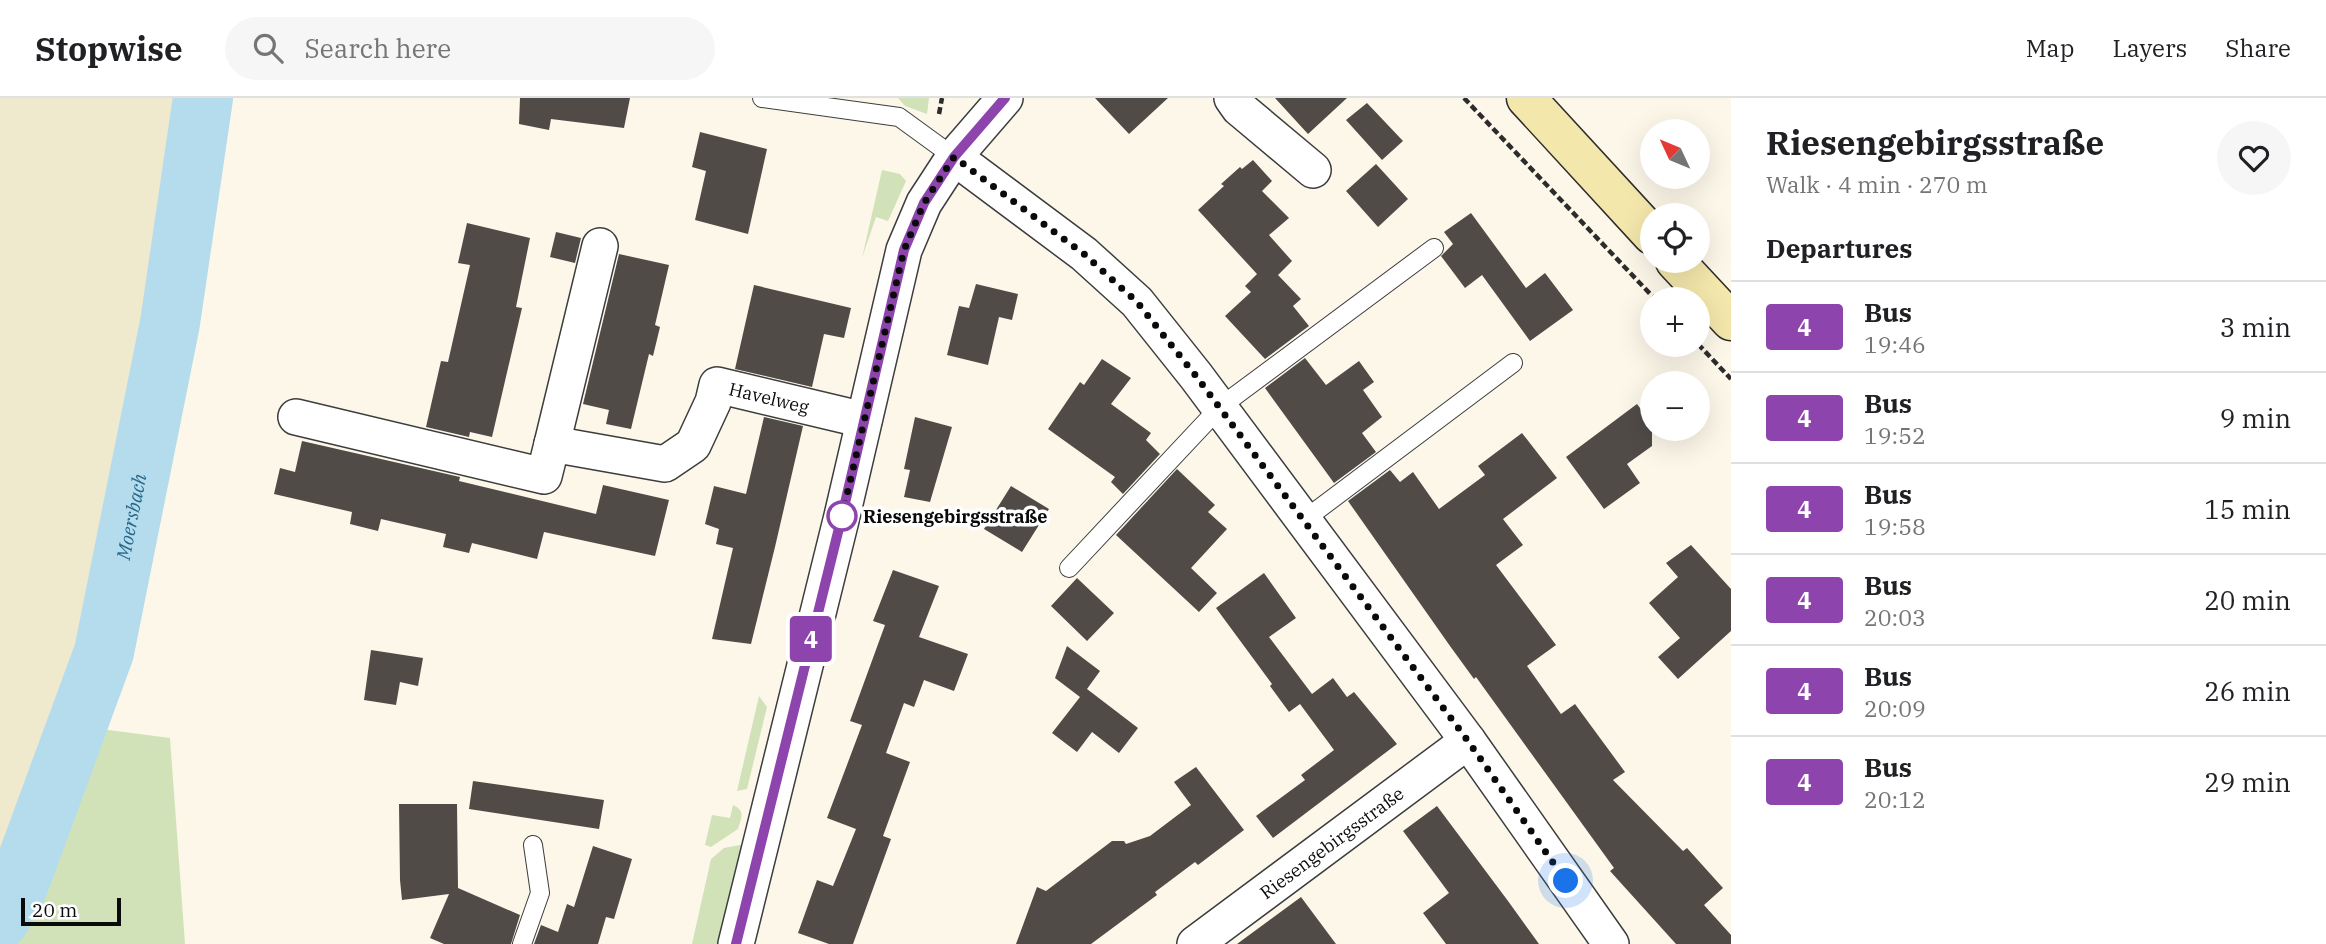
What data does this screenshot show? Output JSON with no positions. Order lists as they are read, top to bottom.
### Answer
{
  "streets": {
    "street": ["Havelweg", "Riesengebirgsstraße"]
  },
  "water": ["Moersbach"],
  "places": ["Riesengebirgsstraße"],
  "lines": ["bus line 4"],
  "scale_bar": "20 m",
  "north": "top left",
  "page": {
    "header": "Stopwise",
    "search": "Search here",
    "nav": ["Map", "Layers", "Share"],
    "on_map": "4",
    "heading": [
      ["Riesengebirgsstraße", "Walk · 4 min · 270 m"],
      "Departures"
    ],
    "map_buttons": ["+", "−"],
    "list": [
      {
        "mark": "4",
        "name": "Bus",
        "note": "19:46",
        "value": "3 min"
      },
      {
        "mark": "4",
        "name": "Bus",
        "note": "19:52",
        "value": "9 min"
      },
      {
        "mark": "4",
        "name": "Bus",
        "note": "19:58",
        "value": "15 min"
      },
      {
        "mark": "4",
        "name": "Bus",
        "note": "20:03",
        "value": "20 min"
      },
      {
        "mark": "4",
        "name": "Bus",
        "note": "20:09",
        "value": "26 min"
      },
      {
        "mark": "4",
        "name": "Bus",
        "note": "20:12",
        "value": "29 min"
      }
    ],
    "scale": "20 m"
  }
}
